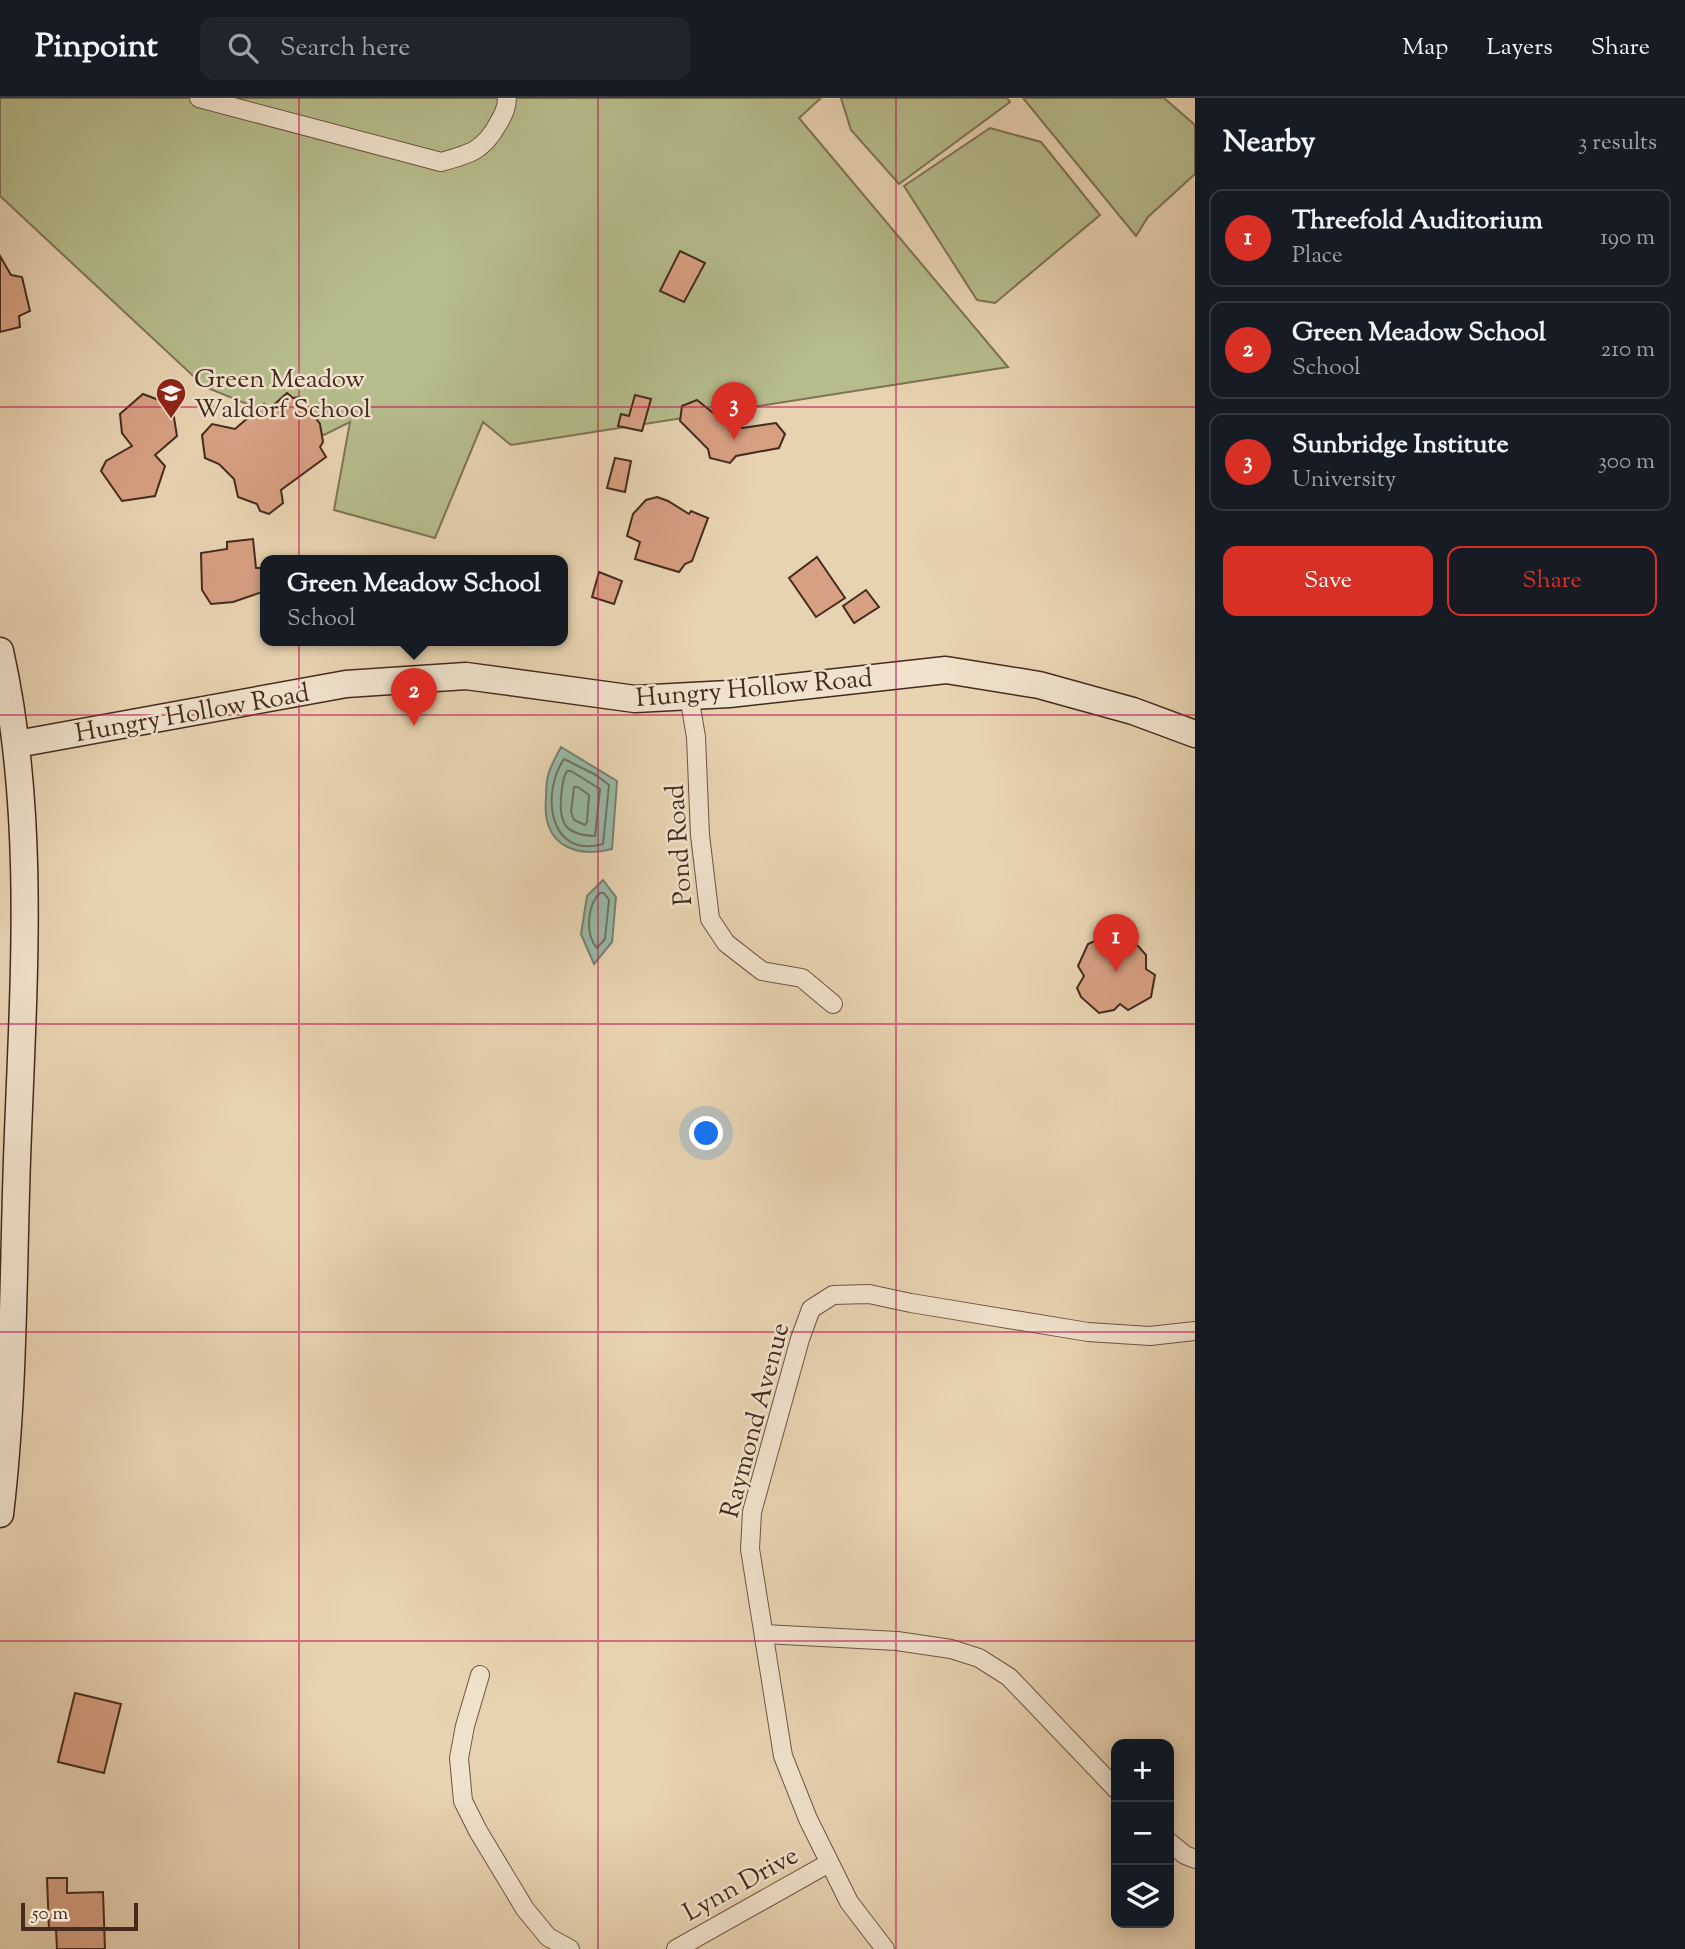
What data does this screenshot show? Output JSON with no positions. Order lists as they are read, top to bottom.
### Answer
{
  "streets": {
    "street": [
      "Hungry Hollow Road",
      "Pond Road",
      "Raymond Avenue",
      "Lynn Drive"
    ]
  },
  "crossings": [
    ["Hungry Hollow Road", "Pond Road"],
    ["Raymond Avenue", "Lynn Drive"]
  ],
  "places": {
    "school or university": ["Green Meadow Waldorf School"]
  },
  "scale_bar": "50 m",
  "page": {
    "header": "Pinpoint",
    "search": "Search here",
    "nav": ["Map", "Layers", "Share"],
    "heading": ["Nearby", "3 results"],
    "list": [
      {
        "mark": "1",
        "name": "Threefold Auditorium",
        "note": "Place",
        "value": "190 m"
      },
      {
        "mark": "2",
        "name": "Green Meadow School",
        "note": "School",
        "value": "210 m"
      },
      {
        "mark": "3",
        "name": "Sunbridge Institute",
        "note": "University",
        "value": "300 m"
      }
    ],
    "pins": ["3", "2", "1"],
    "buttons": ["Save", "Share"],
    "popup": ["Green Meadow School", "School"],
    "map_buttons": ["+", "−"],
    "scale": "50 m"
  }
}
